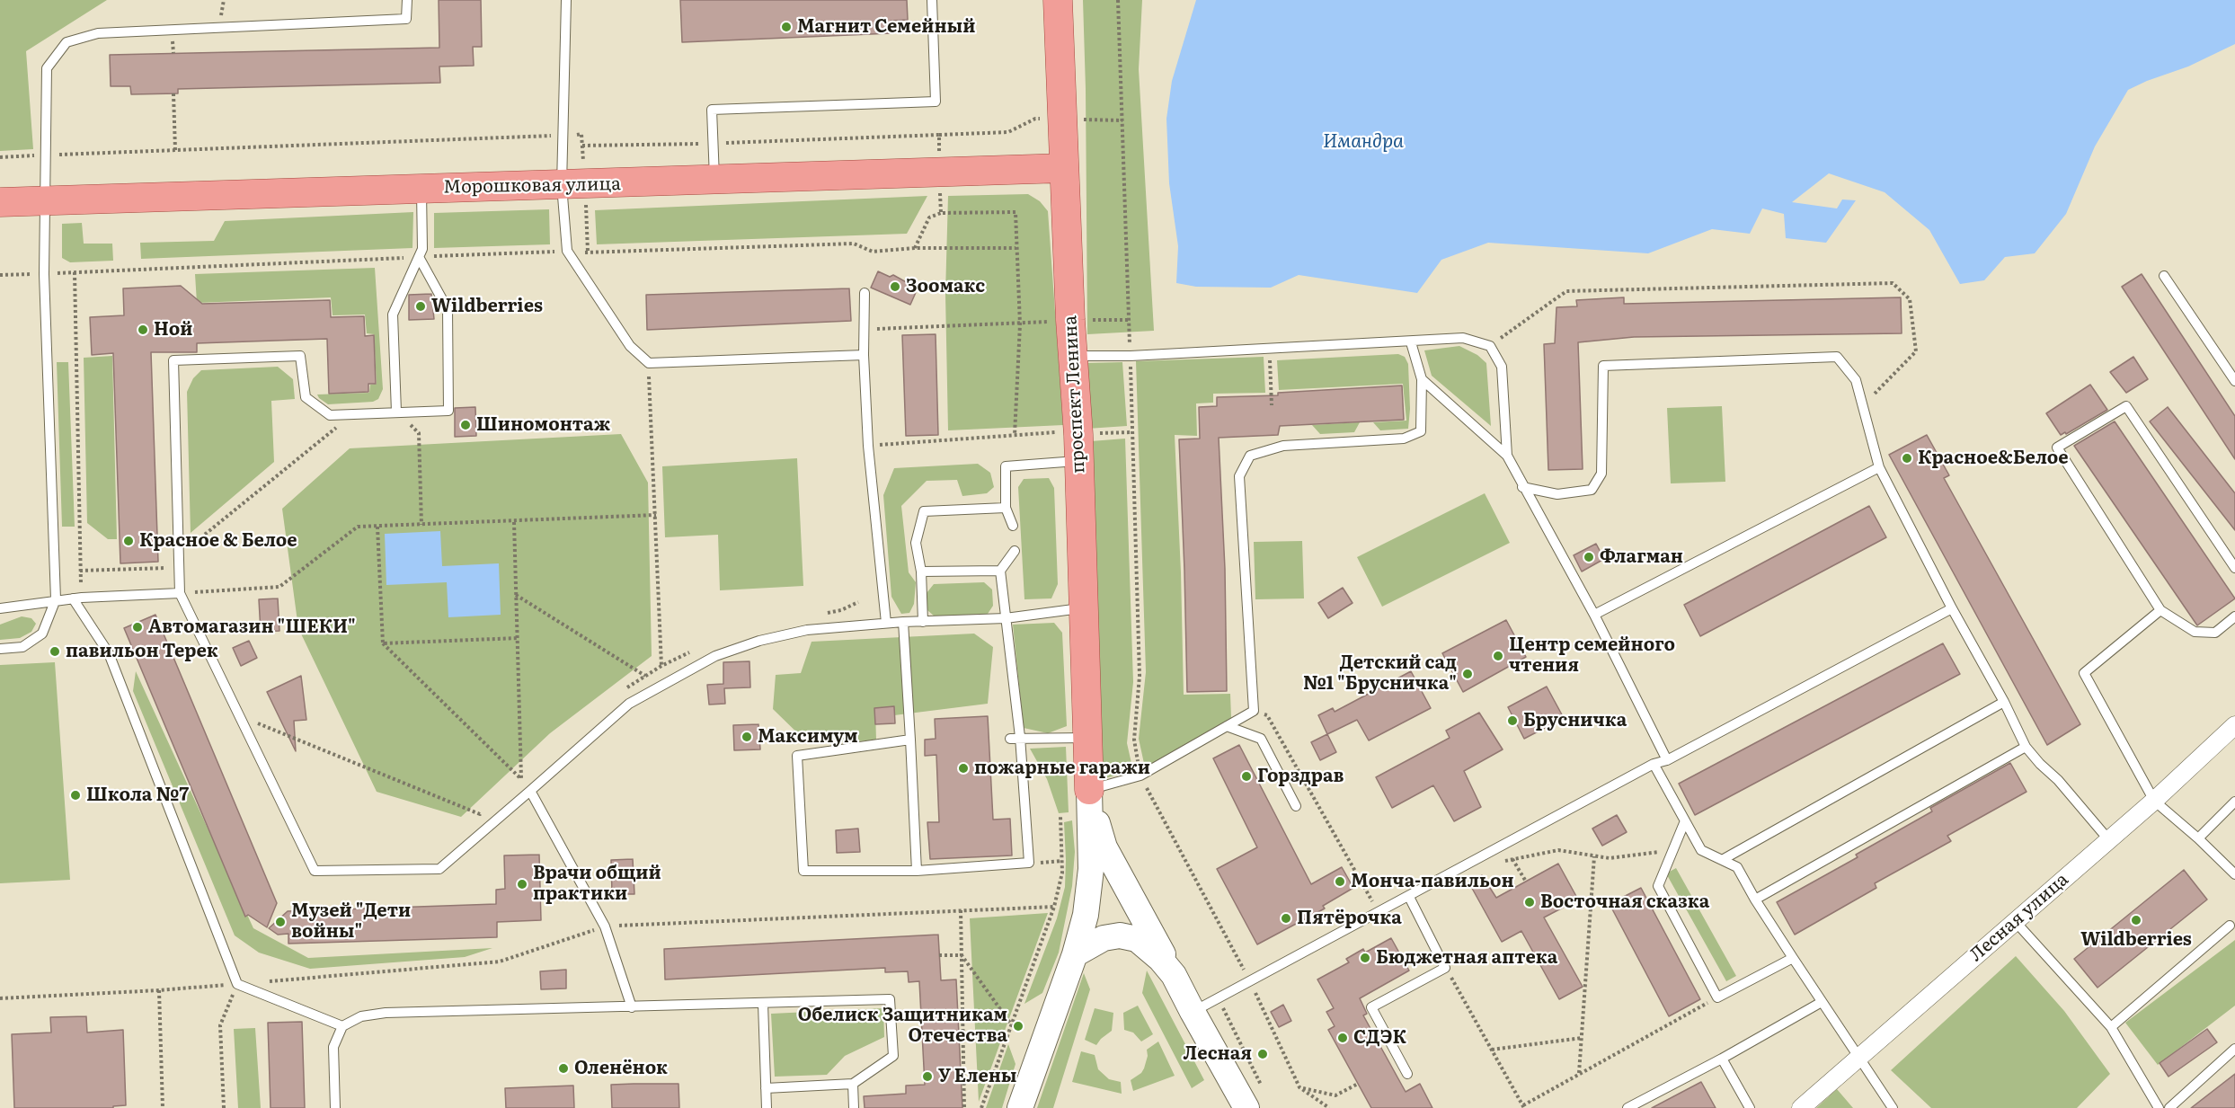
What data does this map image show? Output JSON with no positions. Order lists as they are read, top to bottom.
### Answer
{
  "streets": {
    "main road": ["Морошковая улица", "проспект Ленина"],
    "street": ["Лесная улица"]
  },
  "crossings": [
    ["Морошковая улица", "проспект Ленина"]
  ],
  "water": ["Имандра"],
  "places": [
    "Магнит Семейный",
    "Зоомакс",
    "Wildberriеs",
    "Ной",
    "Шиномонтаж",
    "Красное&Белое",
    "Красное & Белое",
    "Флагман",
    "Автомагазин \"ШЕКИ\"",
    "павильон Терек",
    "Центр семейного чтения",
    "Детский сад №1 \"Брусничка\"",
    "Брусничка",
    "Максимум",
    "пожарные гаражи",
    "Горздрав",
    "Школа №7",
    "Монча-павильон",
    "Врачи общий практики",
    "Восточная сказка",
    "Пятёрочка",
    "Wildberries",
    "Музей \"Дети войны\"",
    "Бюджетная аптека",
    "Обелиск Защитникам Отечества",
    "СДЭК",
    "Лесная",
    "Оленёнок",
    "У Елены"
  ]
}
